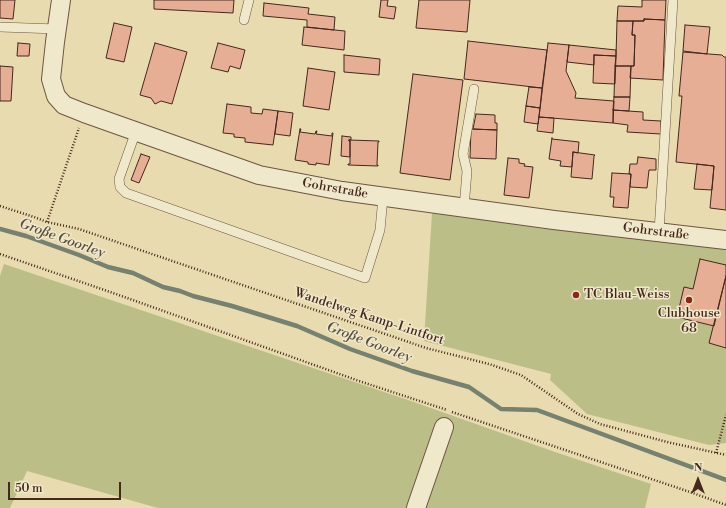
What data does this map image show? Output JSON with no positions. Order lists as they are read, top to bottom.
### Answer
{
  "streets": {
    "street": ["Gohrstraße"],
    "path": ["Wandelweg Kamp-Lintfort"]
  },
  "water": ["Große Goorley"],
  "places": ["TC Blau-Weiss", "Clubhouse 68"],
  "scale_bar": "50 m",
  "north": "top"
}
